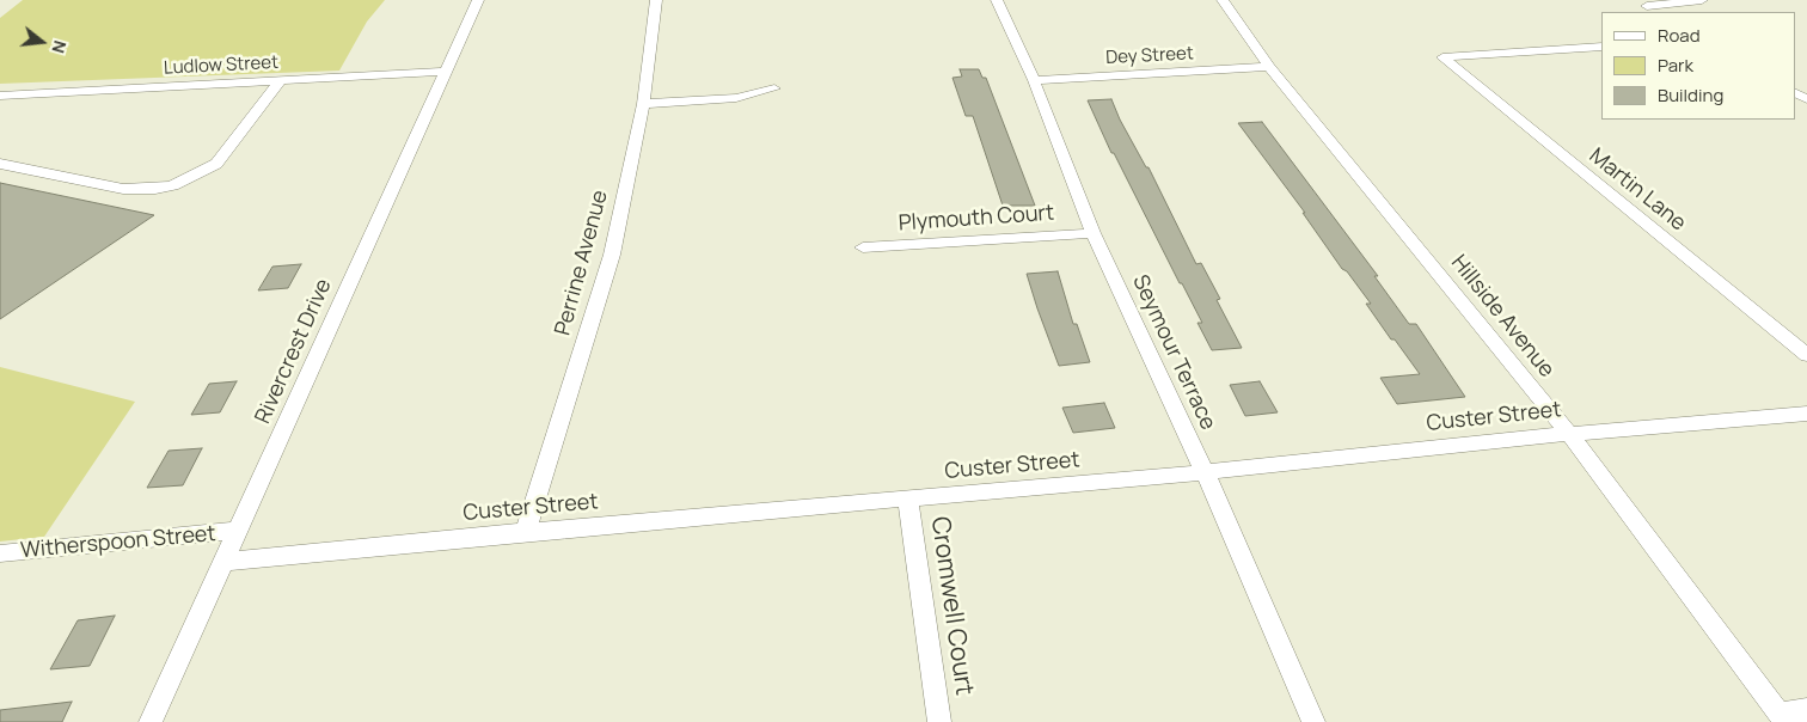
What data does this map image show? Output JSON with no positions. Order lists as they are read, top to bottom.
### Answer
{
  "streets": {
    "street": [
      "Dey Street",
      "Ludlow Street",
      "Martin Lane",
      "Plymouth Court",
      "Perrine Avenue",
      "Hillside Avenue",
      "Rivercrest Drive",
      "Seymour Terrace",
      "Custer Street",
      "Witherspoon Street",
      "Cromwell Court"
    ]
  },
  "crossings": [
    ["Dey Street", "Hillside Avenue"],
    ["Dey Street", "Seymour Terrace"],
    ["Ludlow Street", "Rivercrest Drive"],
    ["Plymouth Court", "Seymour Terrace"],
    ["Perrine Avenue", "Custer Street"],
    ["Hillside Avenue", "Custer Street"],
    ["Rivercrest Drive", "Custer Street"],
    ["Rivercrest Drive", "Witherspoon Street"],
    ["Seymour Terrace", "Custer Street"],
    ["Custer Street", "Cromwell Court"]
  ],
  "legend": ["Road", "Park", "Building"],
  "north": "right"
}
